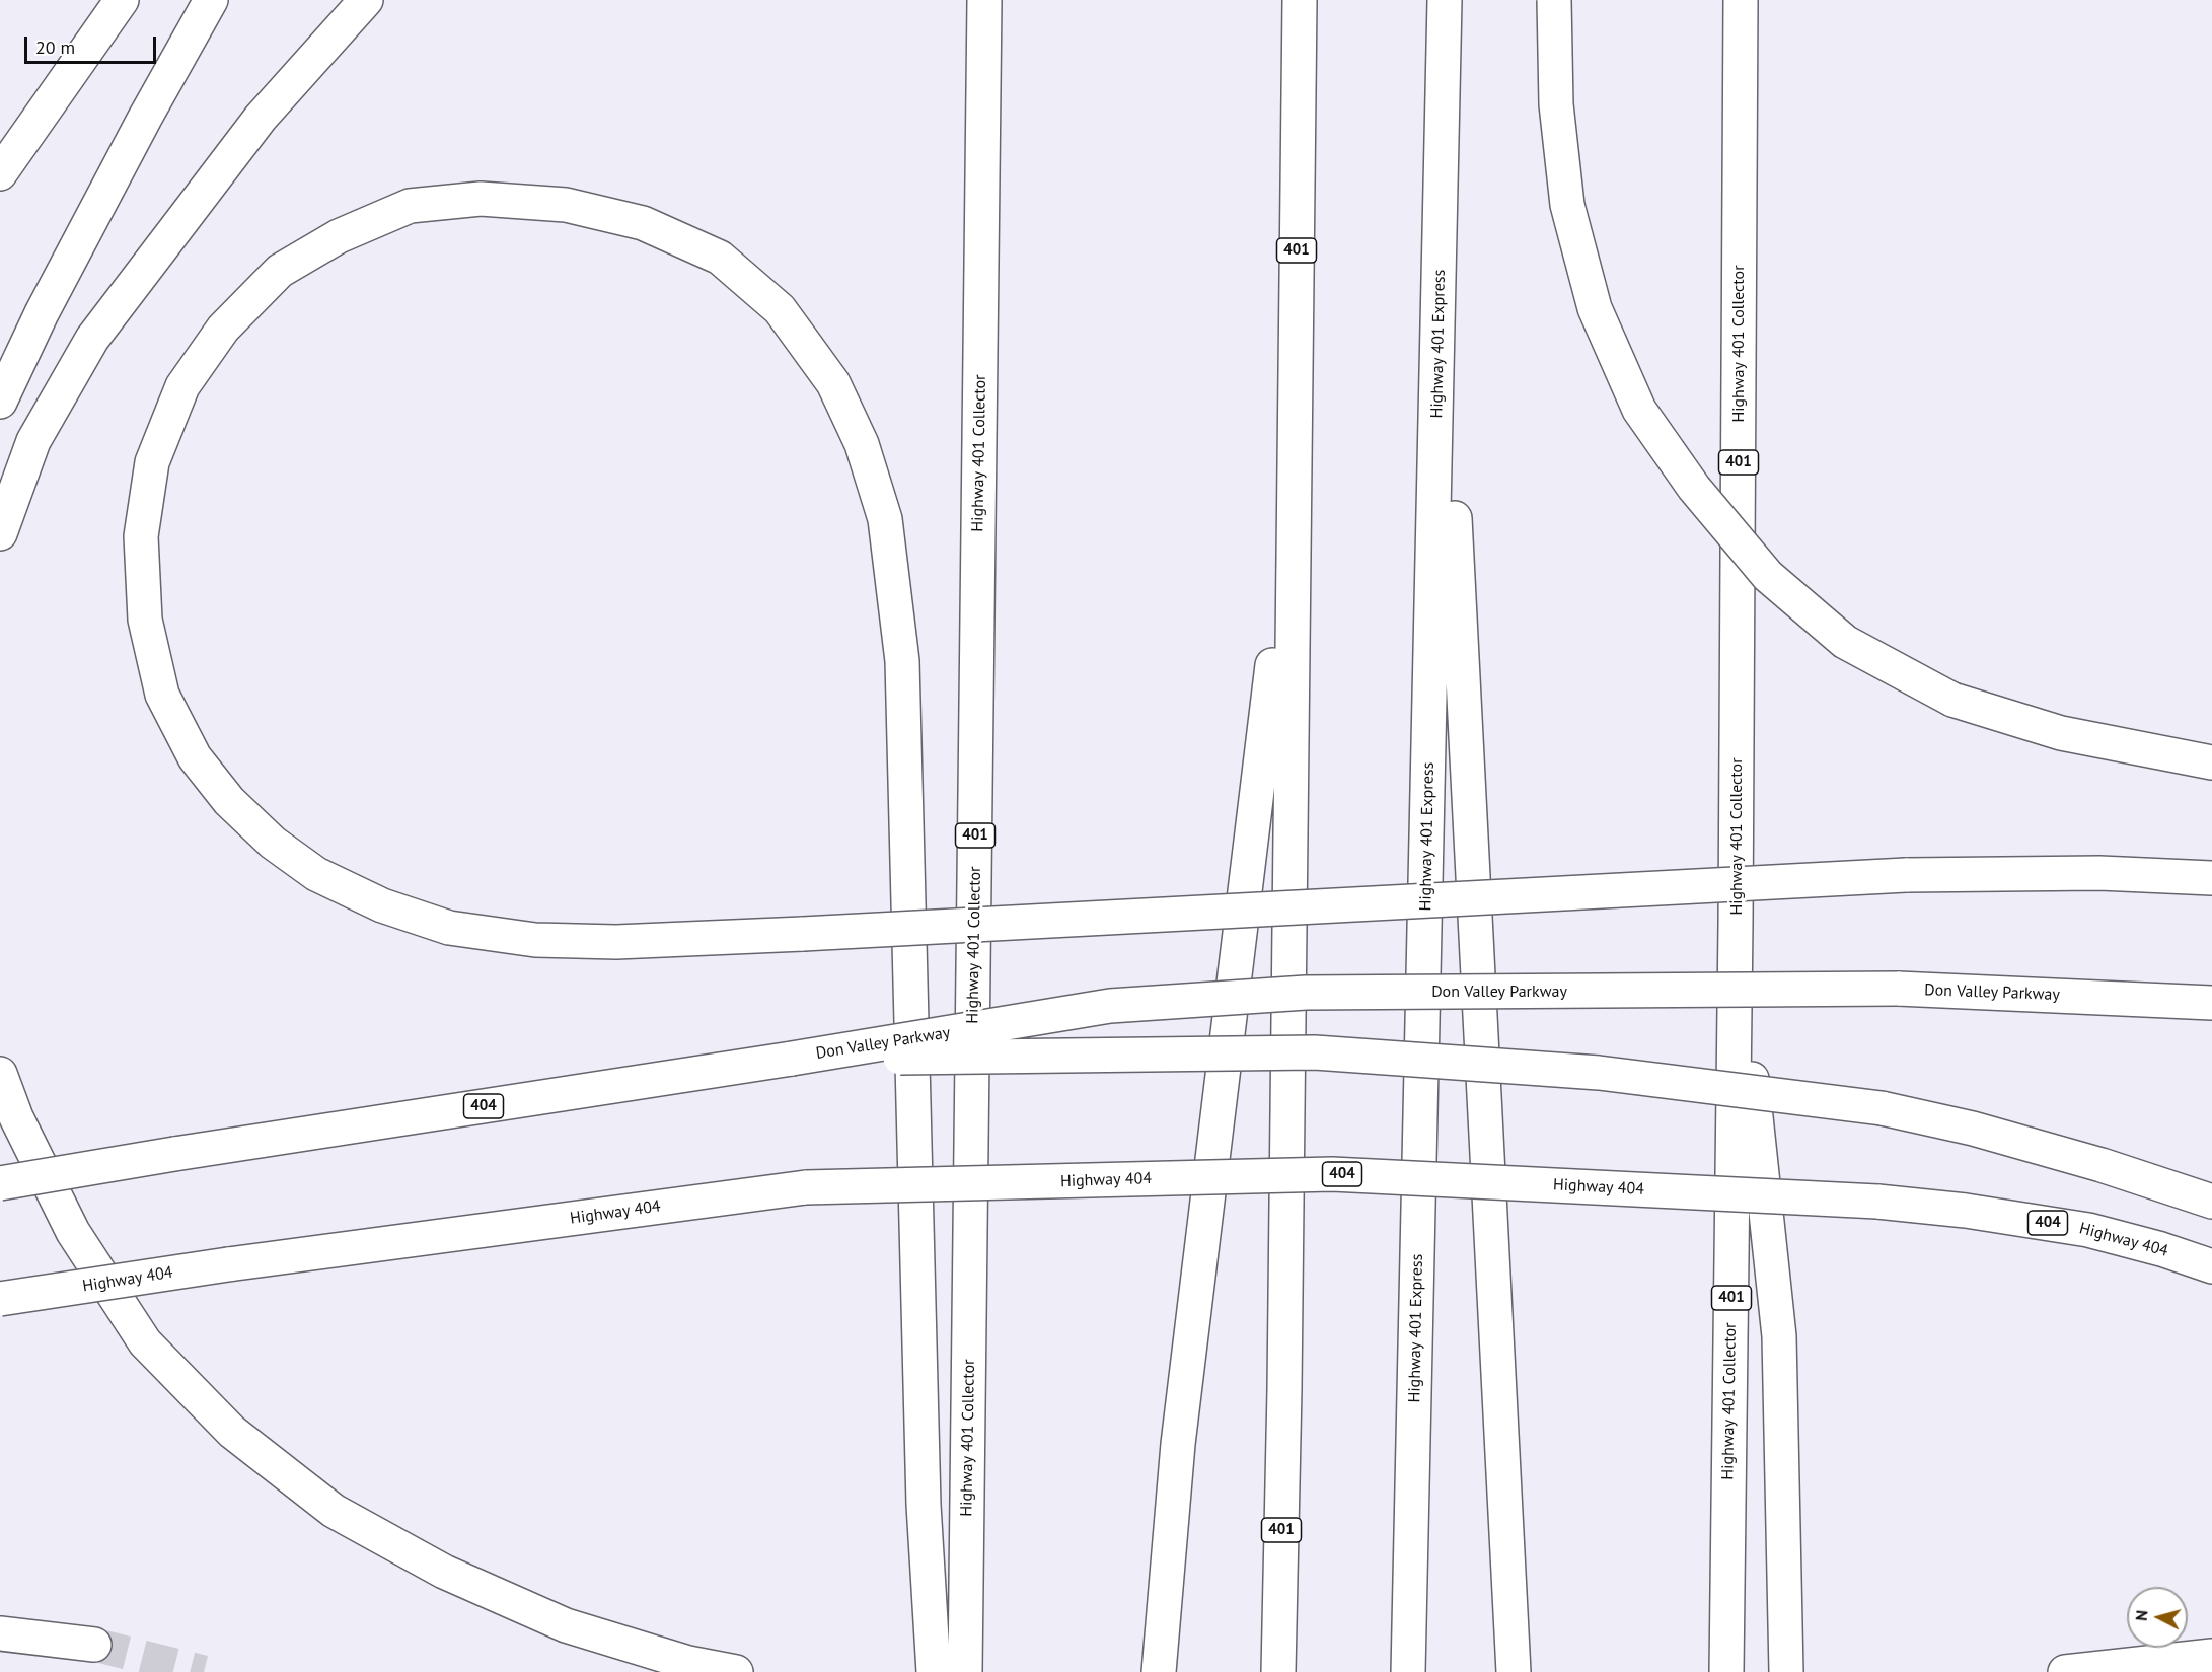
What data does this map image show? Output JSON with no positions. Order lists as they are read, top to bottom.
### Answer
{
  "streets": {
    "highway": [
      "401",
      "Highway 401 Express",
      "Highway 401 Collector",
      "Don Valley Parkway",
      "404",
      "Highway 404"
    ]
  },
  "crossings": [
    ["Don Valley Parkway", "404"]
  ],
  "scale_bar": "20 m",
  "north": "left"
}
